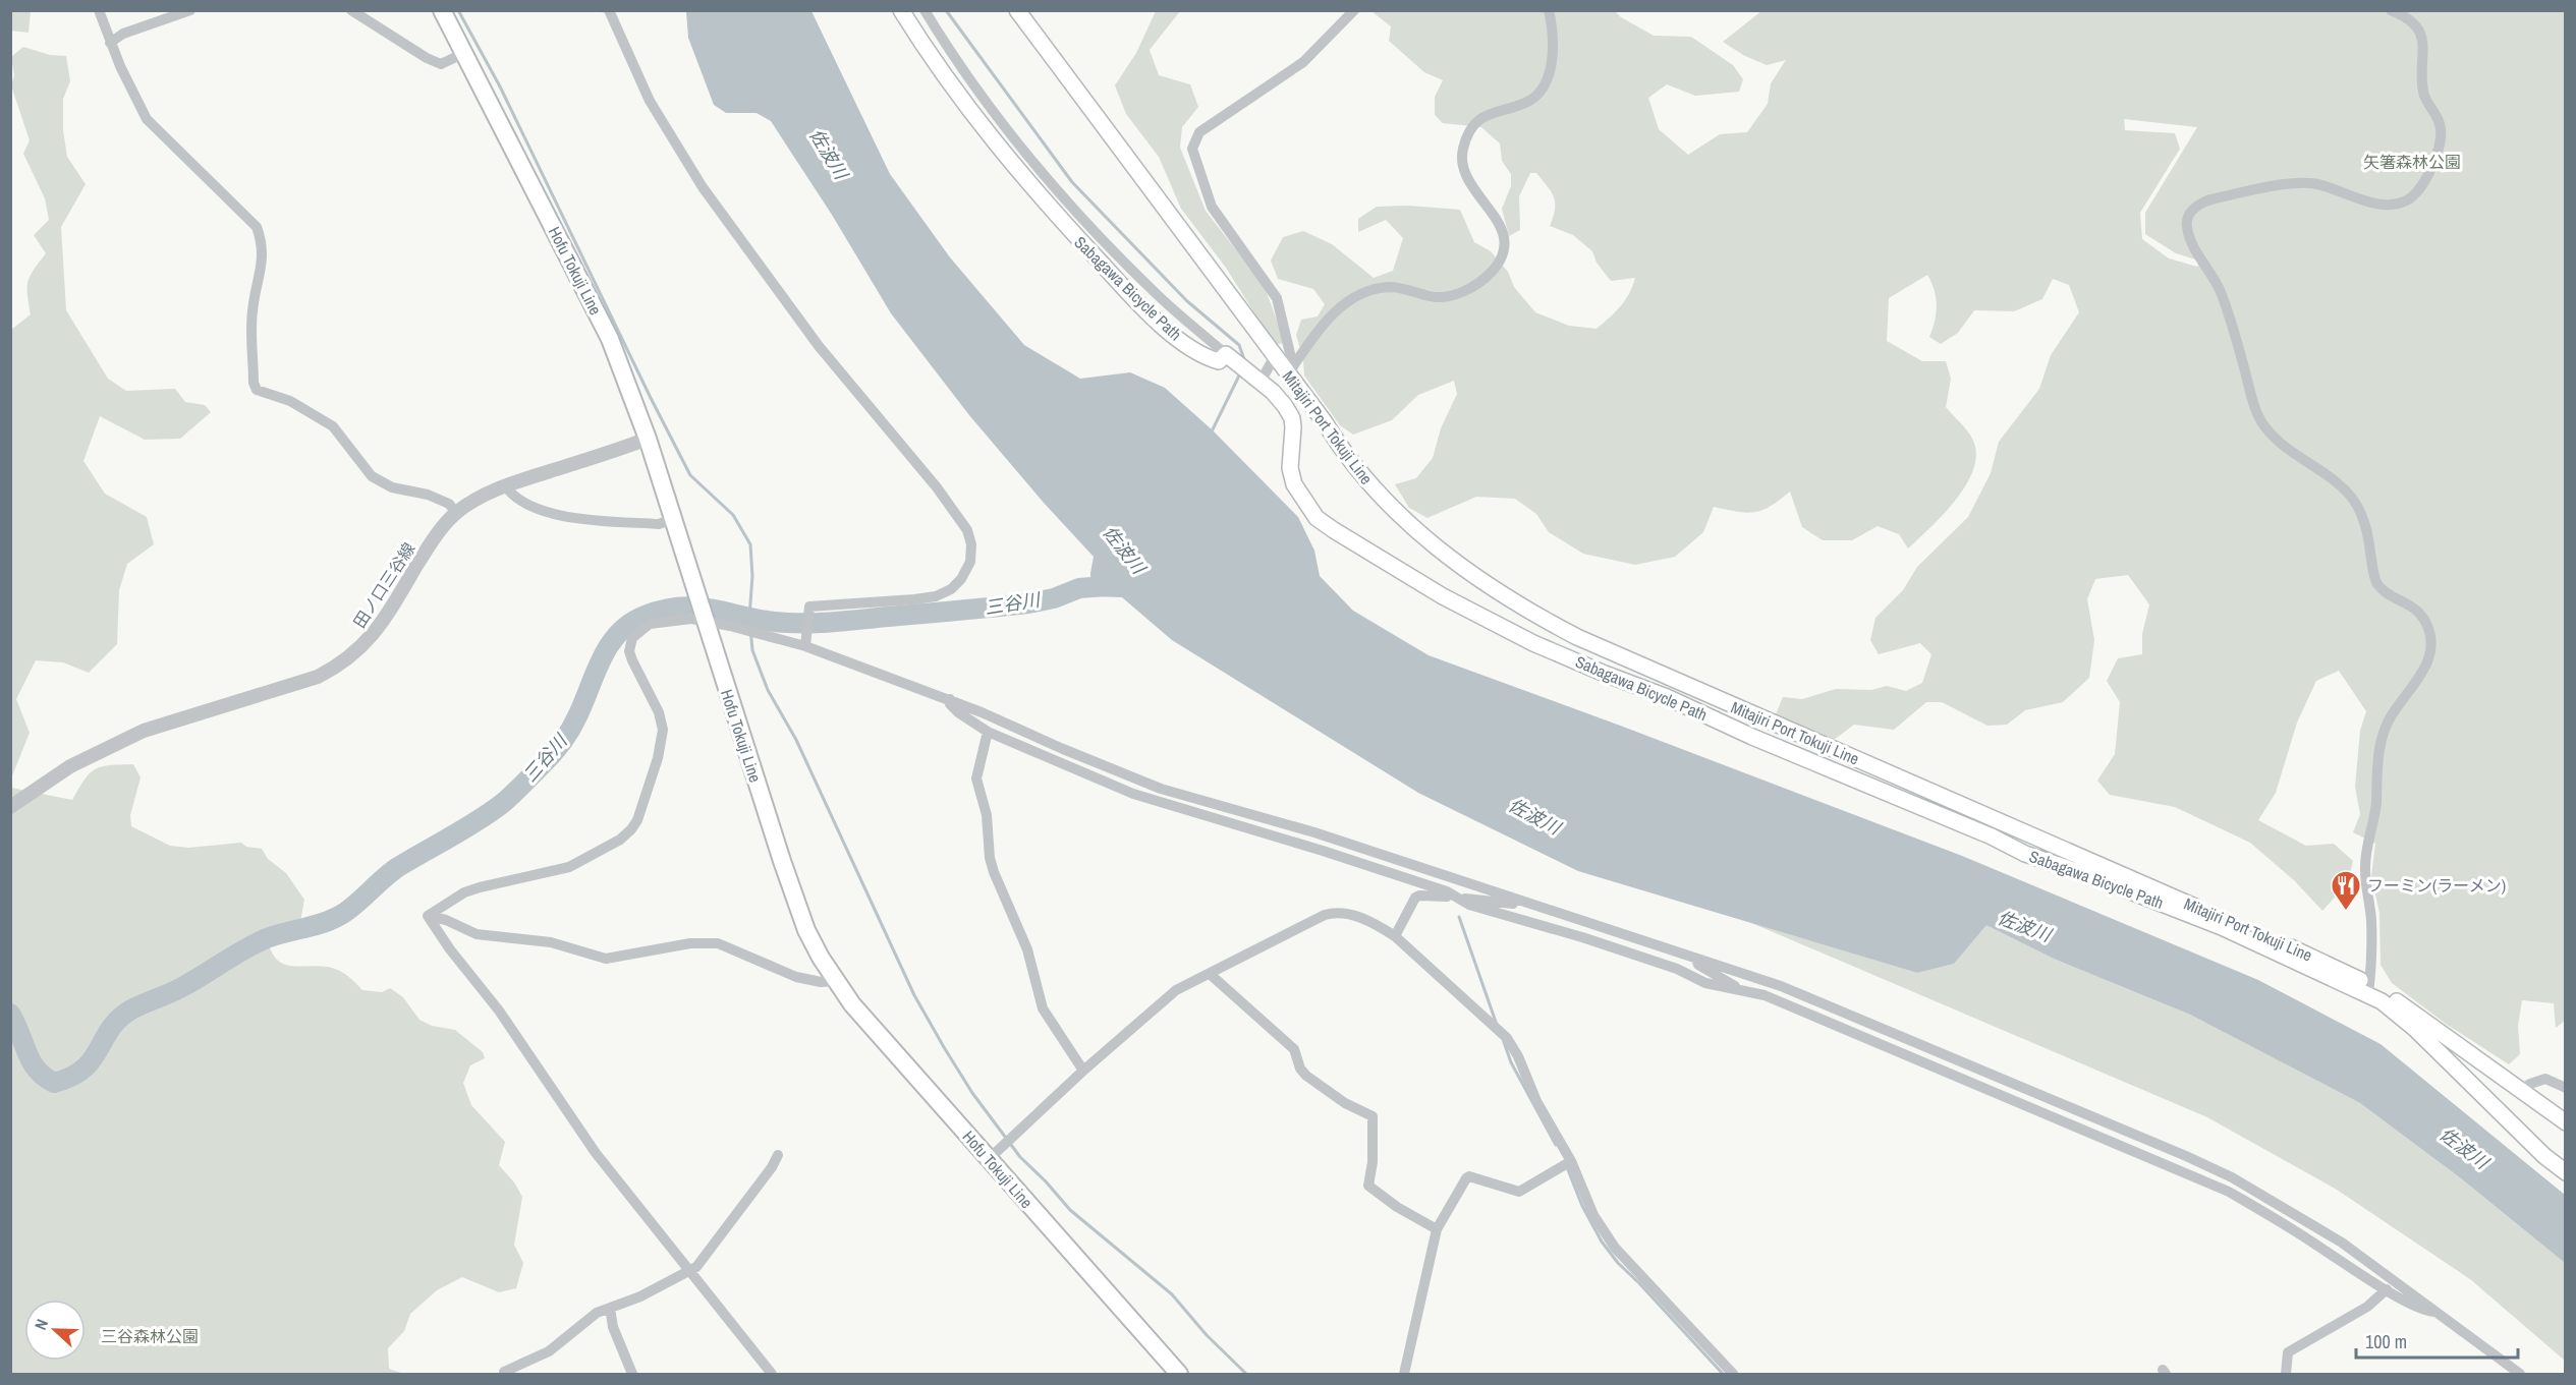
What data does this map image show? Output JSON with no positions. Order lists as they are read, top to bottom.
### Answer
{
  "streets": {
    "main road": ["Hofu Tokuji Line", "Sabagawa Bicycle Path", "Mitajiri Port Tokuji Line"],
    "street": ["田ノ口三谷線"]
  },
  "crossings": [
    ["Hofu Tokuji Line", "田ノ口三谷線"]
  ],
  "water": ["佐波川", "三谷川"],
  "parks": ["矢箸森林公園", "三谷森林公園"],
  "places": {
    "restaurant": ["フーミン(ラーメン)"]
  },
  "scale_bar": "100 m",
  "north": "left"
}
